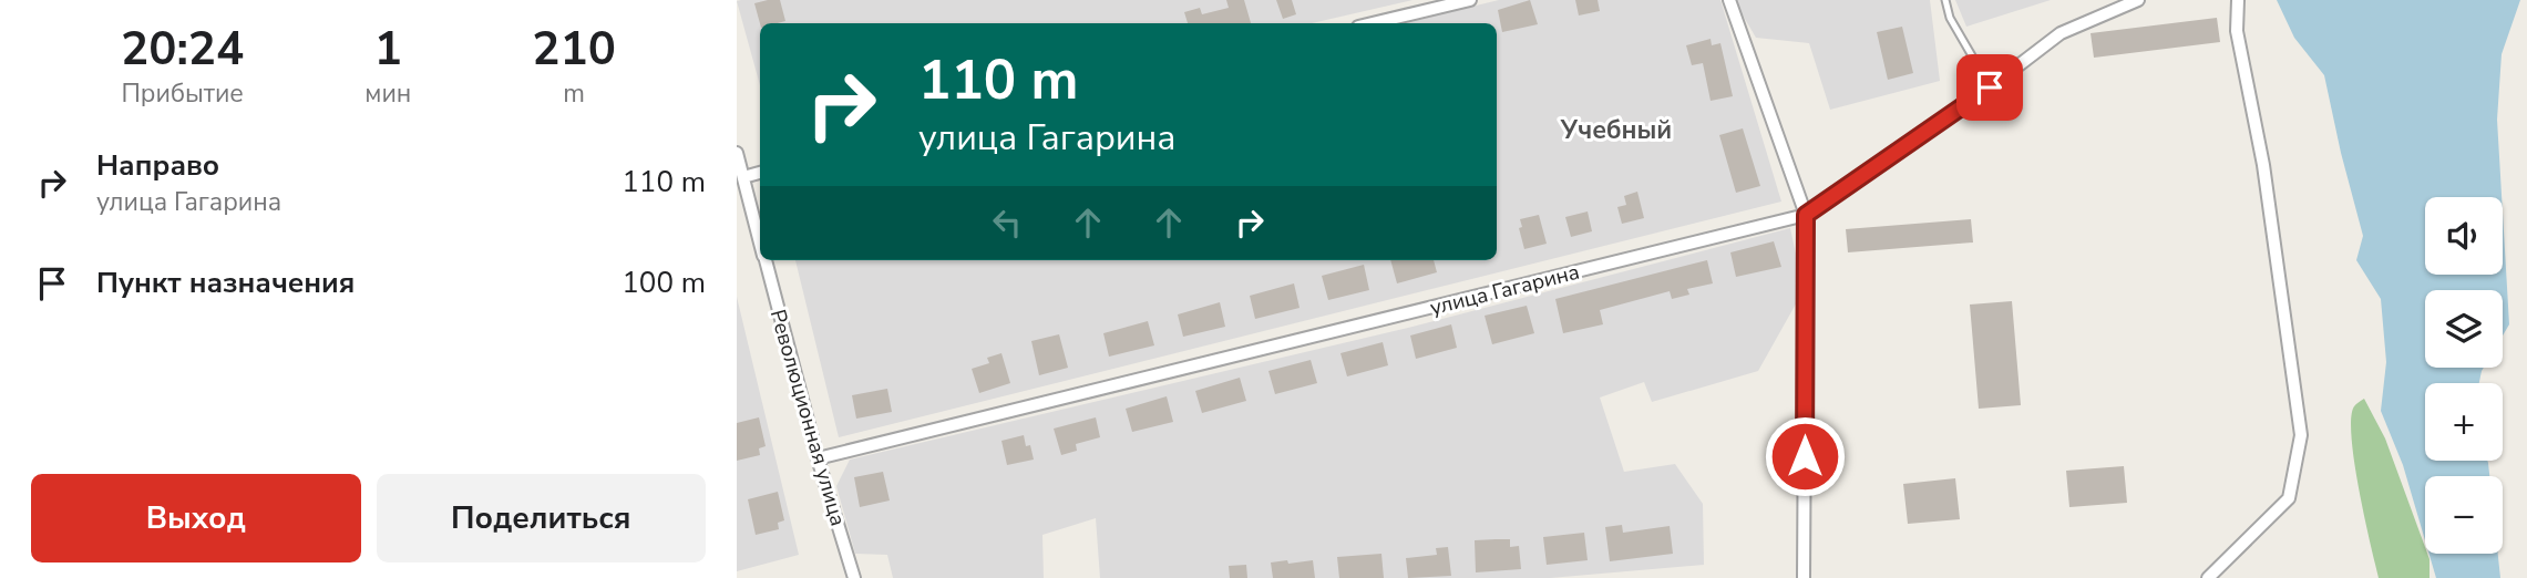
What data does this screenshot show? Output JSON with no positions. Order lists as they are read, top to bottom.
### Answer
{
  "streets": {
    "street": ["улица Гагарина", "Революционная улица"]
  },
  "crossings": [
    ["улица Гагарина", "Революционная улица"]
  ],
  "districts": ["Учебный"],
  "page": {
    "eta": [
      "20:24",
      "Прибытие",
      "1",
      "мин",
      "210",
      "m"
    ],
    "turn": ["110 m", "улица Гагарина"],
    "list": [
      {
        "name": "Направо",
        "note": "улица Гагарина",
        "value": "110 m"
      },
      {
        "name": "Пункт назначения",
        "value": "100 m"
      }
    ],
    "map_buttons": ["+", "−"],
    "buttons": ["Выход", "Поделиться"]
  }
}
